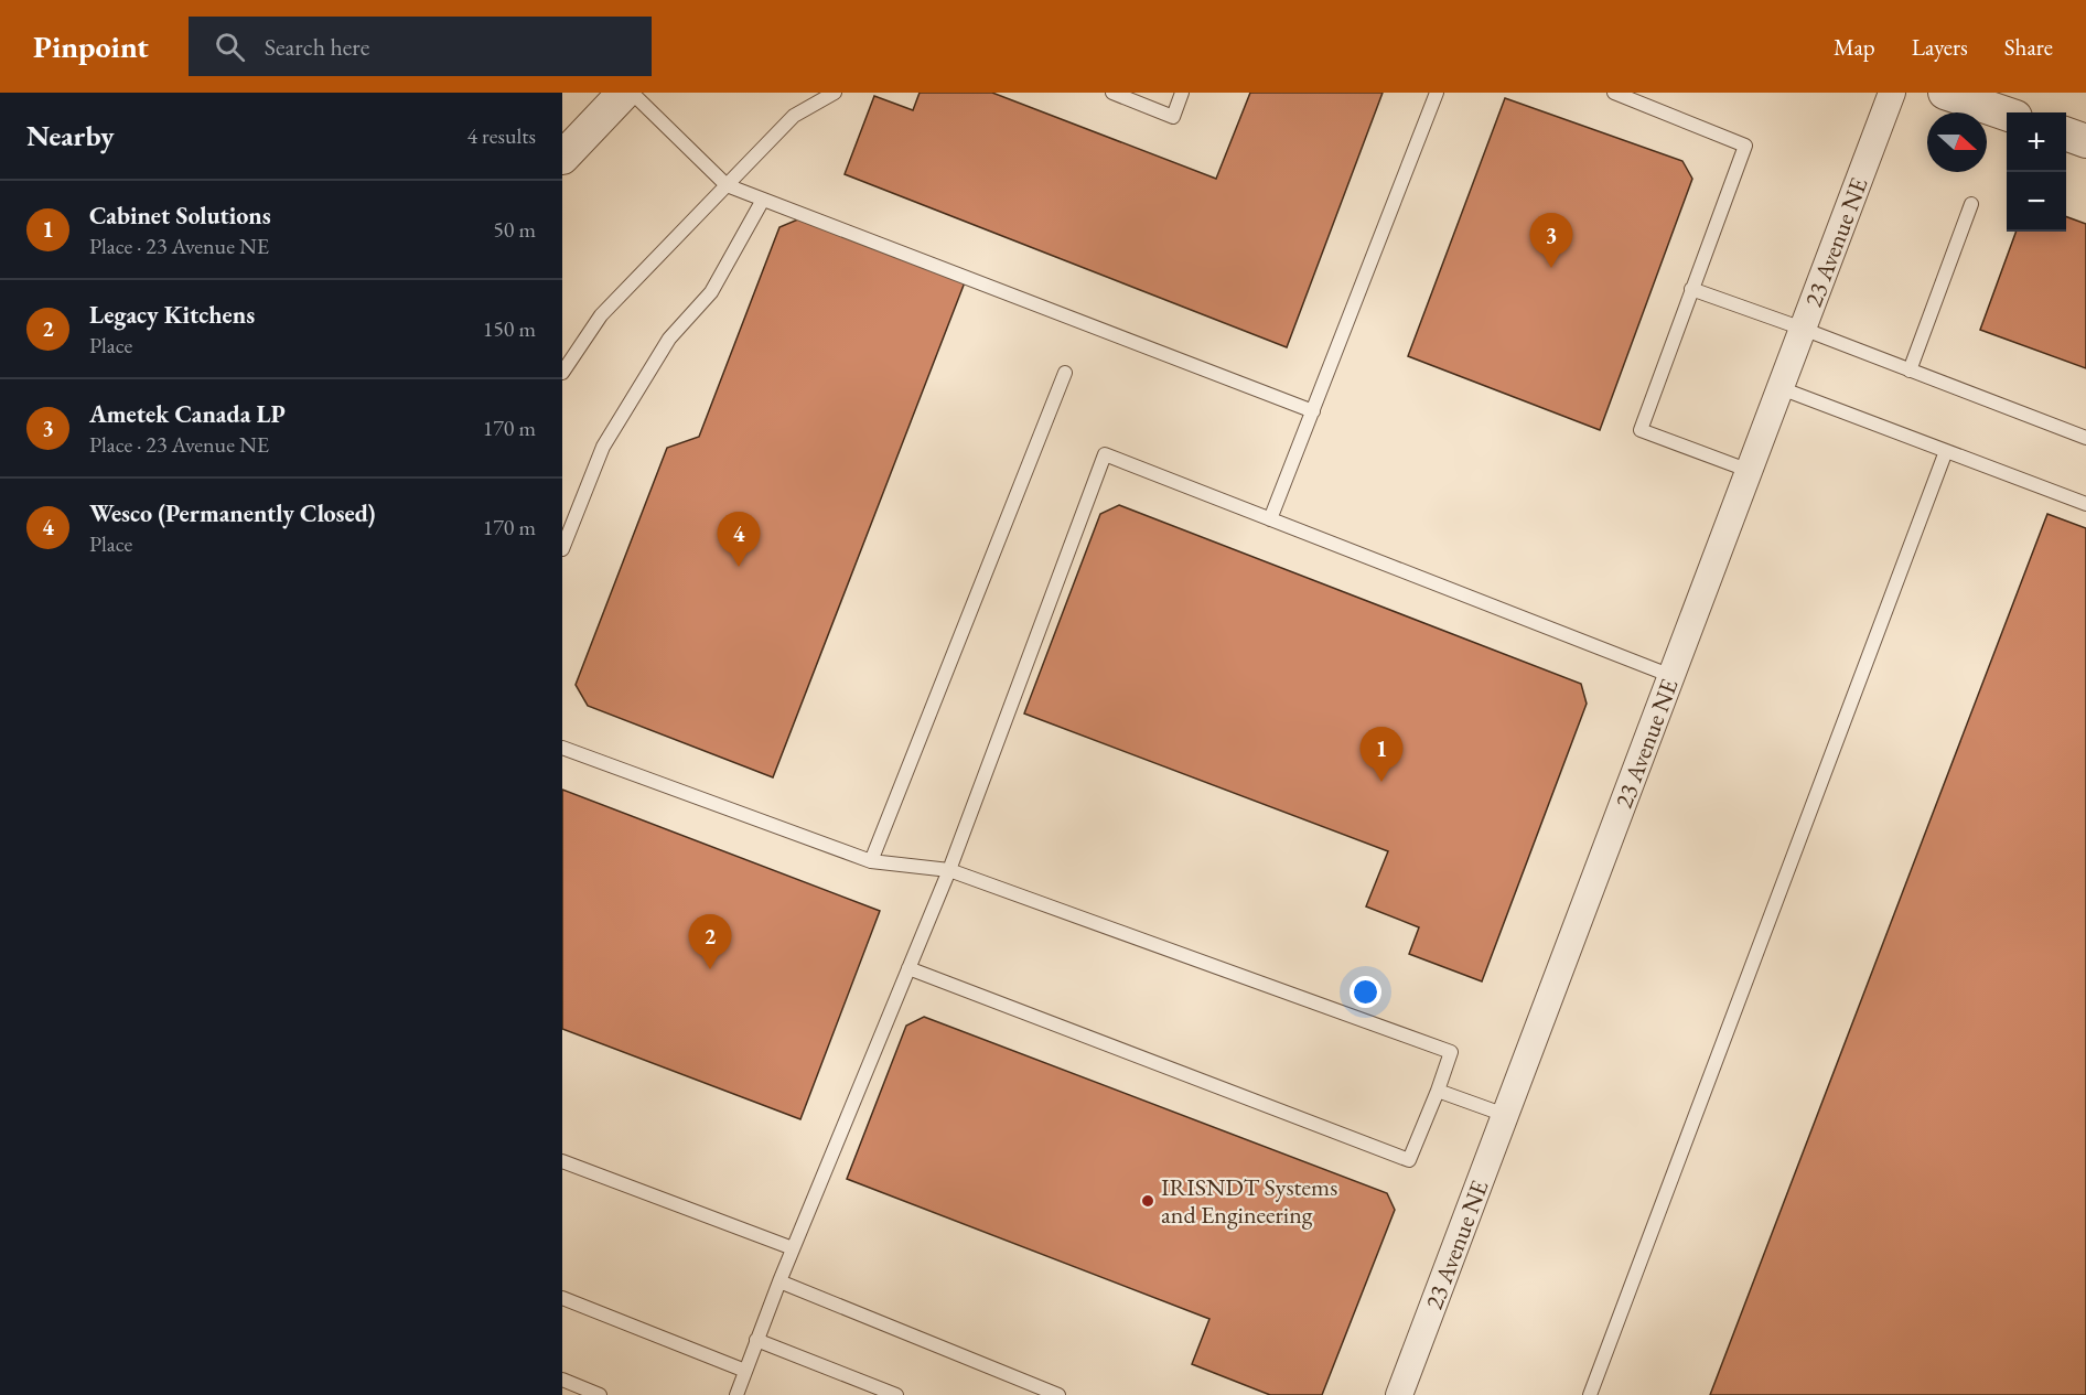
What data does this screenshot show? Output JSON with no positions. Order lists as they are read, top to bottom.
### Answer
{
  "streets": {
    "street": ["23 Avenue NE"]
  },
  "places": ["IRISNDT Systems and Engineering"],
  "north": "right",
  "page": {
    "header": "Pinpoint",
    "search": "Search here",
    "nav": ["Map", "Layers", "Share"],
    "heading": ["Nearby", "4 results"],
    "map_buttons": ["+", "−"],
    "list": [
      {
        "mark": "1",
        "name": "Cabinet Solutions",
        "note": "Place · 23 Avenue NE",
        "value": "50 m"
      },
      {
        "mark": "2",
        "name": "Legacy Kitchens",
        "note": "Place",
        "value": "150 m"
      },
      {
        "mark": "3",
        "name": "Ametek Canada LP",
        "note": "Place · 23 Avenue NE",
        "value": "170 m"
      },
      {
        "mark": "4",
        "name": "Wesco (Permanently Closed)",
        "note": "Place",
        "value": "170 m"
      }
    ],
    "pins": [
      "3",
      "4",
      "1",
      "2"
    ]
  }
}
